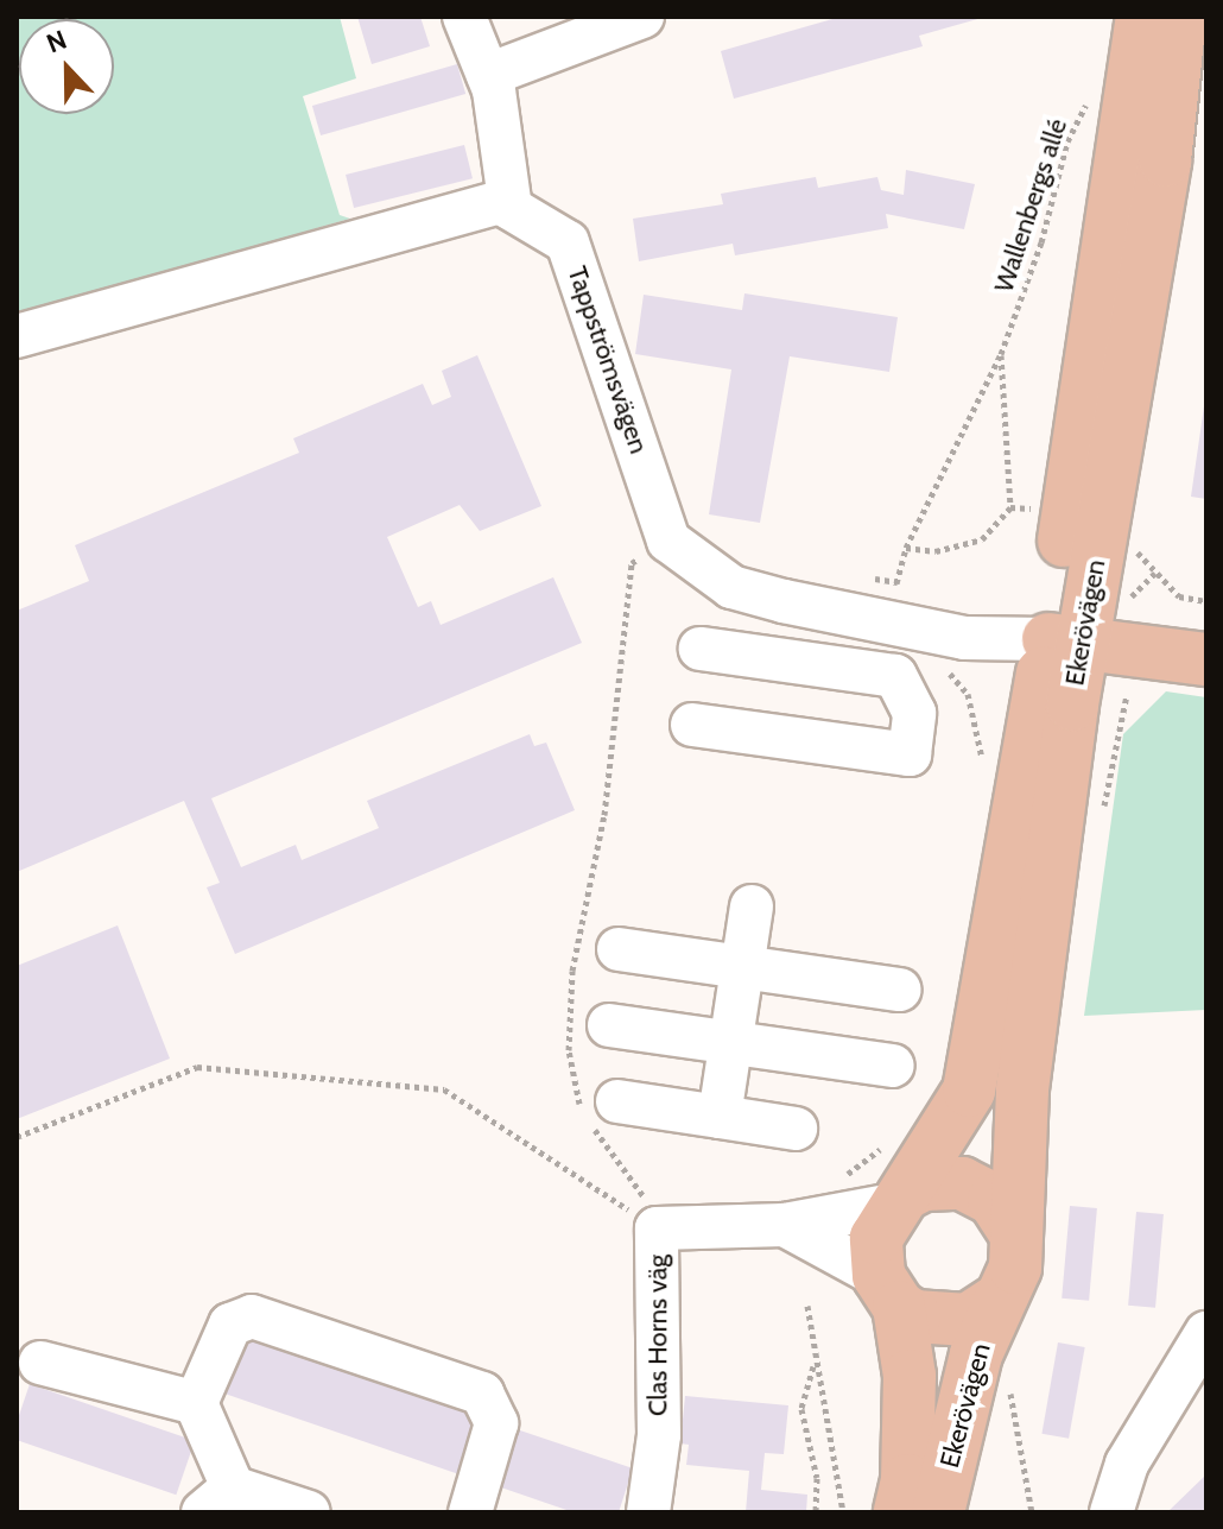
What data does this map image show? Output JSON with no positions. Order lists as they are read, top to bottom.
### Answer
{
  "streets": {
    "main road": ["Ekerövägen"],
    "street": ["Tappströmsvägen", "Clas Horns väg"],
    "path": ["Wallenbergs allé"]
  },
  "crossings": [
    ["Ekerövägen", "Clas Horns väg"]
  ],
  "north": "top"
}
